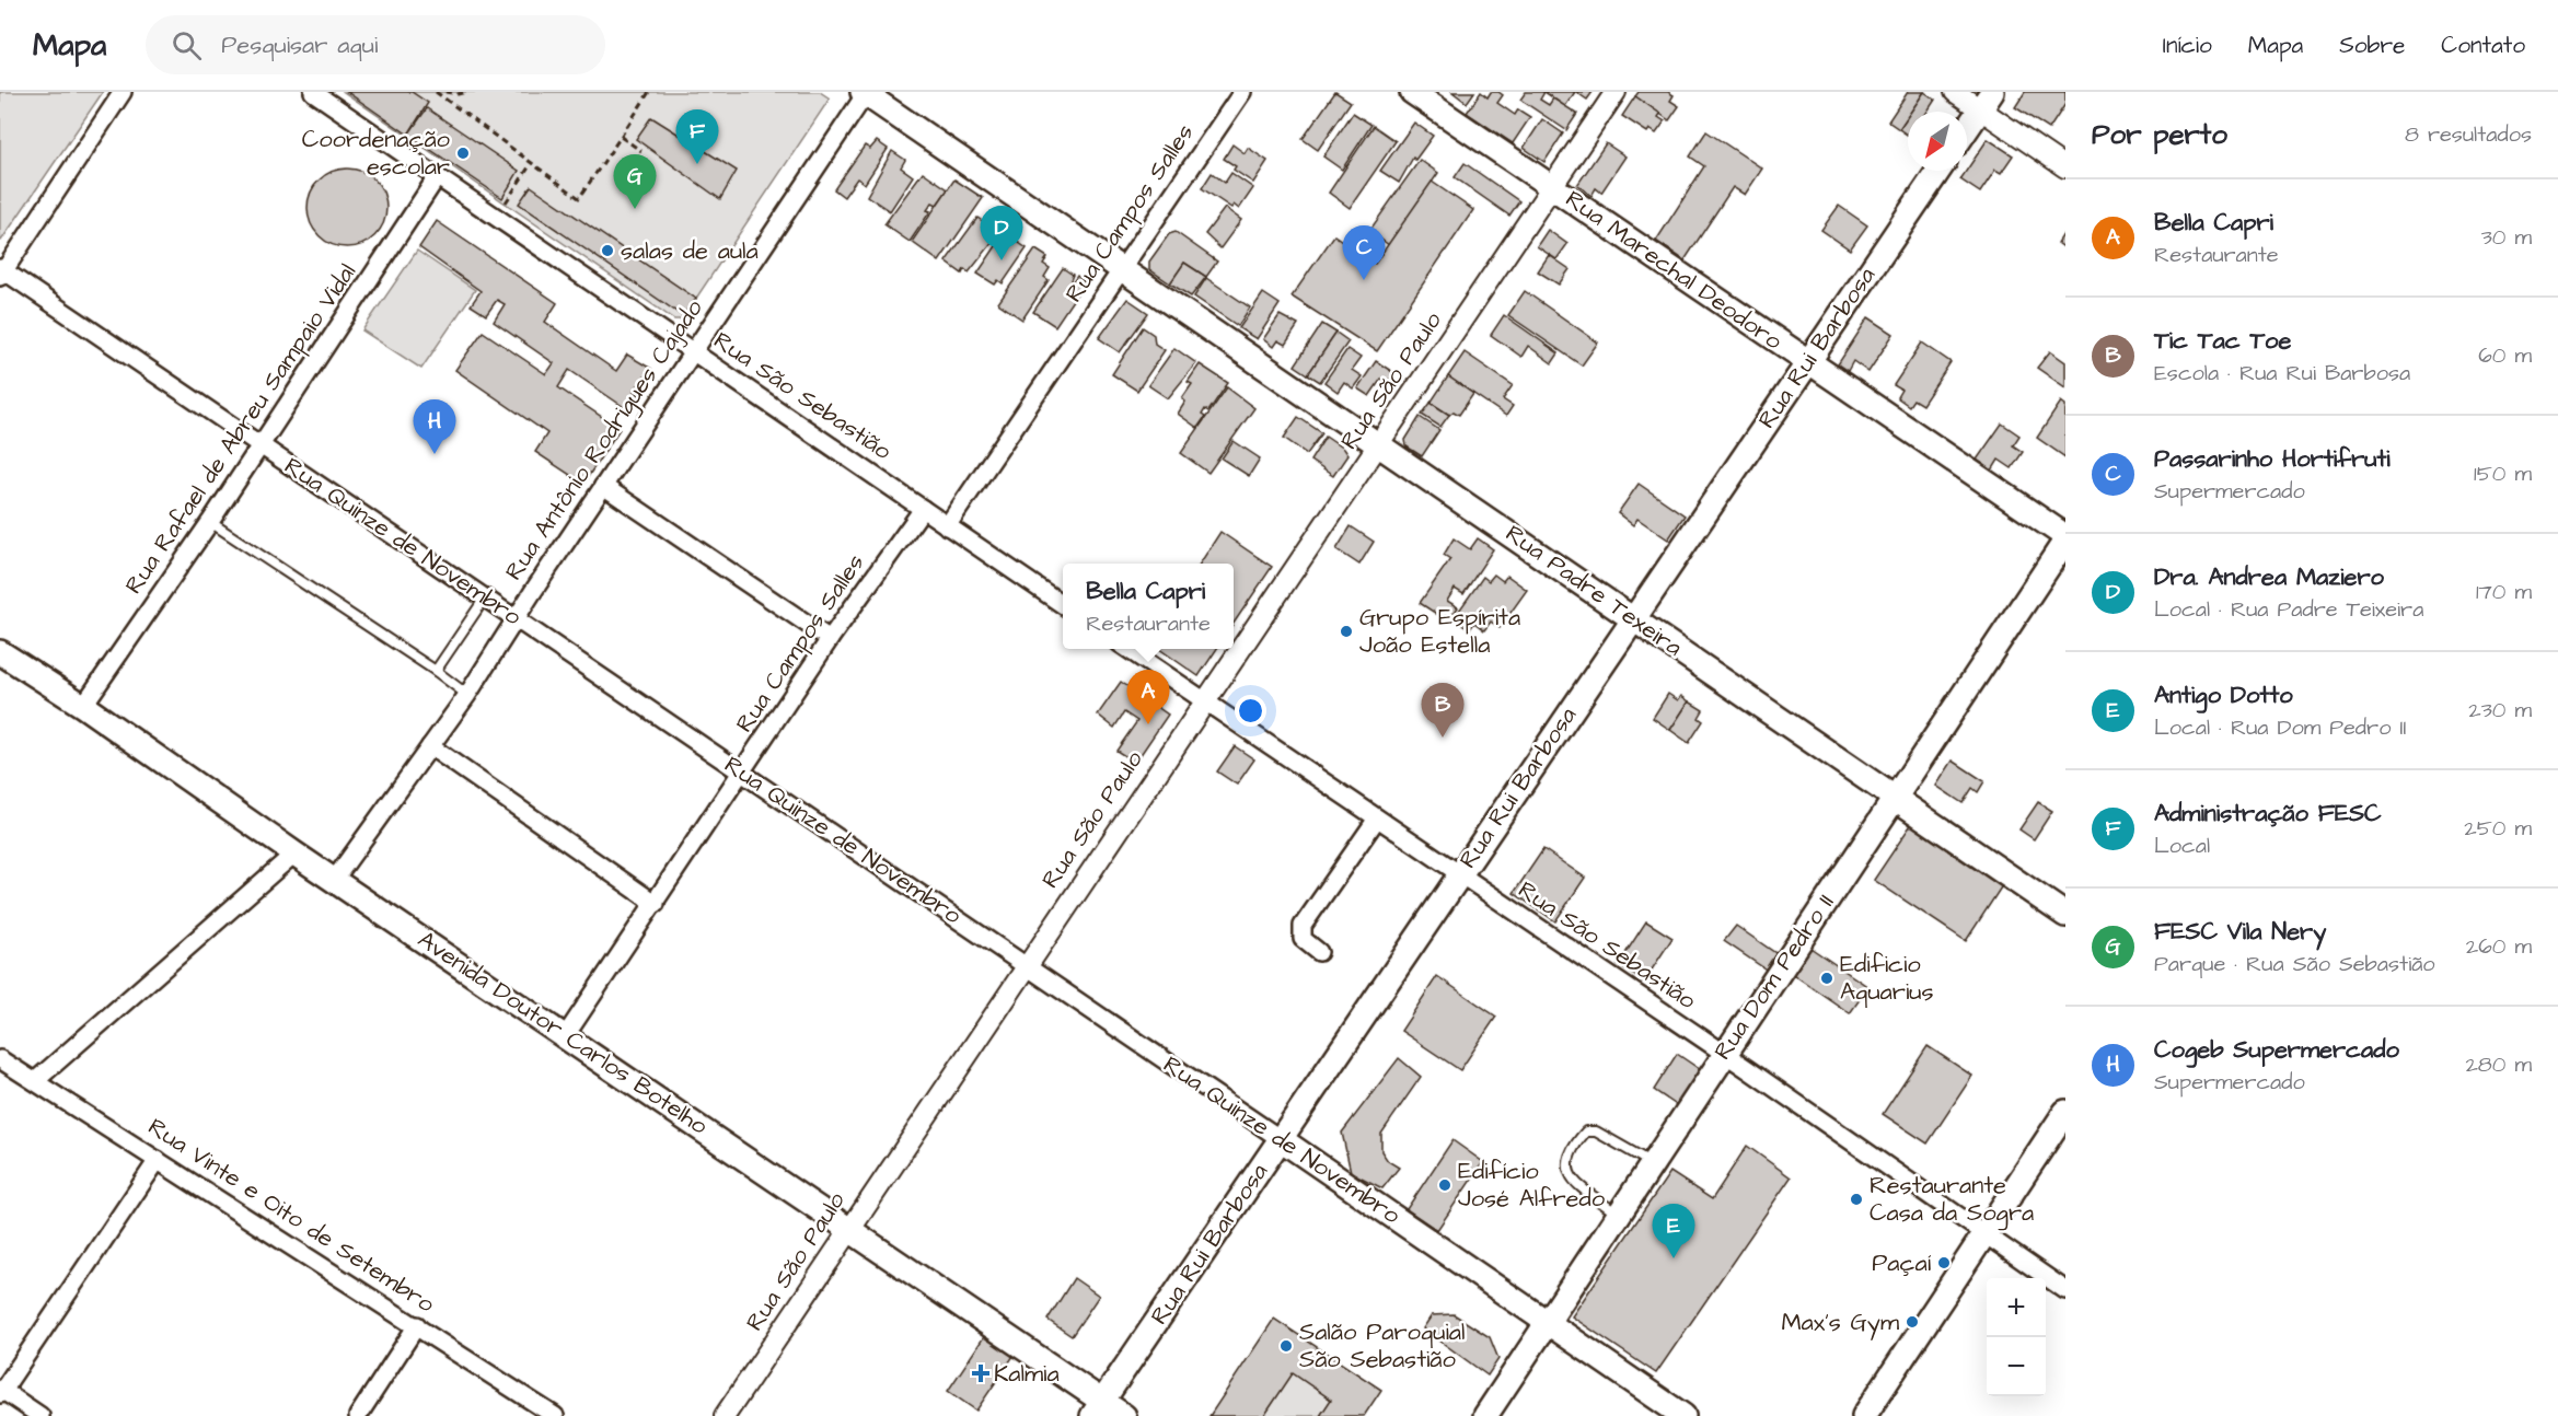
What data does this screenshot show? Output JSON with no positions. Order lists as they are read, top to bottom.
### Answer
{
  "streets": {
    "main road": [
      "Rua Marechal Deodoro",
      "Rua Rui Barbosa",
      "Rua Quinze de Novembro",
      "Rua Padre Texeira",
      "Rua Dom Pedro II",
      "Avenida Doutor Carlos Botelho"
    ],
    "street": [
      "Rua Campos Salles",
      "Rua São Paulo",
      "Rua São Sebastião",
      "Rua Rafael de Abreu Sampaio Vidal",
      "Rua Antônio Rodrigues Cajado",
      "Rua Vinte e Oito de Setembro"
    ]
  },
  "crossings": [
    ["Rua Campos Salles", "Rua São Sebastião"],
    ["Rua Campos Salles", "Rua Quinze de Novembro"],
    ["Rua Campos Salles", "Rua Padre Texeira"],
    ["Rua Campos Salles", "Avenida Doutor Carlos Botelho"],
    ["Rua Marechal Deodoro", "Rua Rui Barbosa"],
    ["Rua Marechal Deodoro", "Rua São Paulo"],
    ["Rua Marechal Deodoro", "Rua Dom Pedro II"],
    ["Rua Rui Barbosa", "Rua São Sebastião"],
    ["Rua Rui Barbosa", "Rua Quinze de Novembro"],
    ["Rua Rui Barbosa", "Rua Padre Texeira"],
    ["Rua Rui Barbosa", "Avenida Doutor Carlos Botelho"],
    ["Rua São Paulo", "Rua São Sebastião"],
    ["Rua São Paulo", "Rua Quinze de Novembro"],
    ["Rua São Paulo", "Rua Padre Texeira"],
    ["Rua São Paulo", "Avenida Doutor Carlos Botelho"],
    ["Rua São Sebastião", "Rua Rafael de Abreu Sampaio Vidal"],
    ["Rua São Sebastião", "Rua Antônio Rodrigues Cajado"],
    ["Rua São Sebastião", "Rua Dom Pedro II"],
    ["Rua Rafael de Abreu Sampaio Vidal", "Rua Quinze de Novembro"],
    ["Rua Rafael de Abreu Sampaio Vidal", "Avenida Doutor Carlos Botelho"],
    ["Rua Antônio Rodrigues Cajado", "Rua Quinze de Novembro"],
    ["Rua Antônio Rodrigues Cajado", "Rua Padre Texeira"],
    ["Rua Antônio Rodrigues Cajado", "Avenida Doutor Carlos Botelho"],
    ["Rua Quinze de Novembro", "Rua Dom Pedro II"],
    ["Rua Padre Texeira", "Rua Dom Pedro II"]
  ],
  "places": {
    "other": [
      "Coordenação escolar",
      "salas de aula",
      "Grupo Espírita João Estella",
      "Edificio Aquarius",
      "Edifício José Alfredo",
      "Restaurante Casa da Sogra",
      "Paçaí",
      "Max's Gym",
      "Salão Paroquial São Sebastião"
    ],
    "health": ["Kalmia"]
  },
  "north": "bottom left",
  "page": {
    "header": "Mapa",
    "search": "Pesquisar aqui",
    "nav": [
      "Início",
      "Mapa",
      "Sobre",
      "Contato"
    ],
    "heading": ["Por perto", "8 resultados"],
    "pins": [
      "F",
      "G",
      "D",
      "C",
      "H",
      "A",
      "B",
      "E"
    ],
    "list": [
      {
        "mark": "A",
        "name": "Bella Capri",
        "note": "Restaurante",
        "value": "30 m"
      },
      {
        "mark": "B",
        "name": "Tic Tac Toe",
        "note": "Escola · Rua Rui Barbosa",
        "value": "60 m"
      },
      {
        "mark": "C",
        "name": "Passarinho Hortifruti",
        "note": "Supermercado",
        "value": "150 m"
      },
      {
        "mark": "D",
        "name": "Dra. Andrea Maziero",
        "note": "Local · Rua Padre Teixeira",
        "value": "170 m"
      },
      {
        "mark": "E",
        "name": "Antigo Dotto",
        "note": "Local · Rua Dom Pedro II",
        "value": "230 m"
      },
      {
        "mark": "F",
        "name": "Administração FESC",
        "note": "Local",
        "value": "250 m"
      },
      {
        "mark": "G",
        "name": "FESC Vila Nery",
        "note": "Parque · Rua São Sebastião",
        "value": "260 m"
      },
      {
        "mark": "H",
        "name": "Cogeb Supermercado",
        "note": "Supermercado",
        "value": "280 m"
      }
    ],
    "popup": ["Bella Capri", "Restaurante"],
    "map_buttons": ["+", "−"]
  }
}
